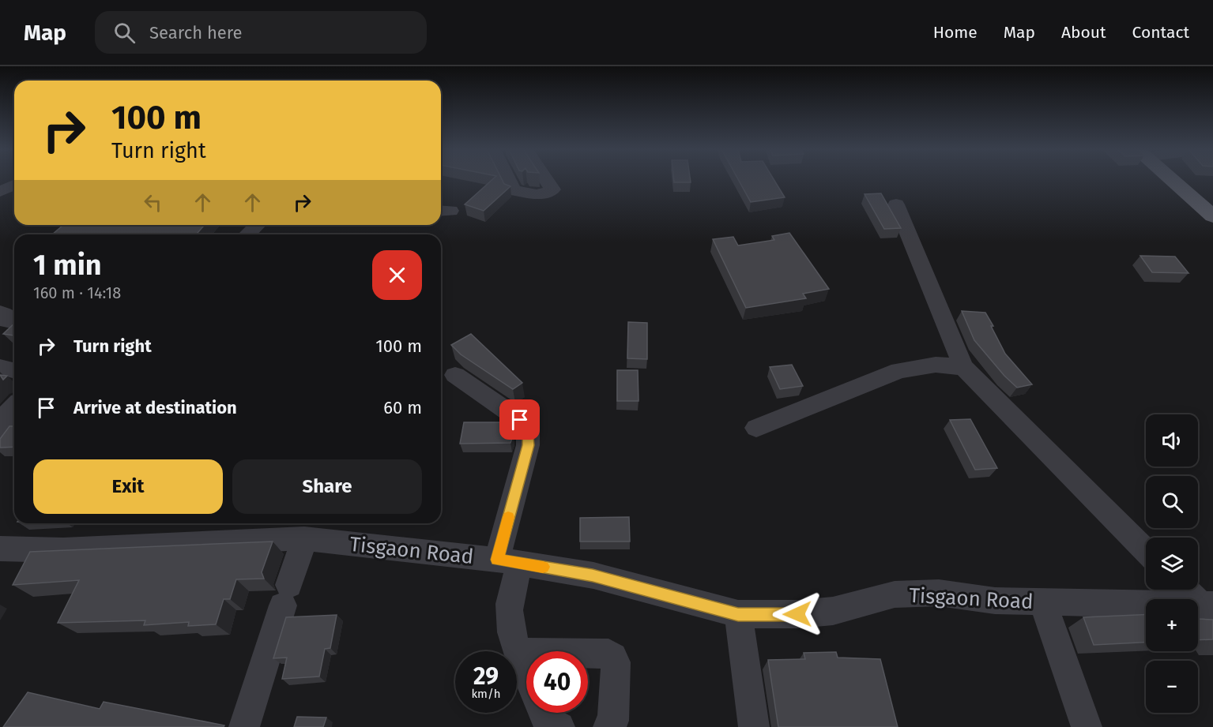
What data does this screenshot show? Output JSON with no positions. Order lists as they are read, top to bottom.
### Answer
{
  "streets": {
    "street": ["Tisgaon Road"]
  },
  "page": {
    "header": "Map",
    "search": "Search here",
    "nav": [
      "Home",
      "Map",
      "About",
      "Contact"
    ],
    "turn": ["100 m", "Turn right"],
    "heading": ["1 min", "160 m · 14:18"],
    "list": [
      {
        "name": "Turn right",
        "value": "100 m"
      },
      {
        "name": "Arrive at destination",
        "value": "60 m"
      }
    ],
    "map_buttons": ["+", "−"],
    "buttons": ["Exit", "Share"],
    "speed": "29 km/h",
    "limit": "40"
  }
}
